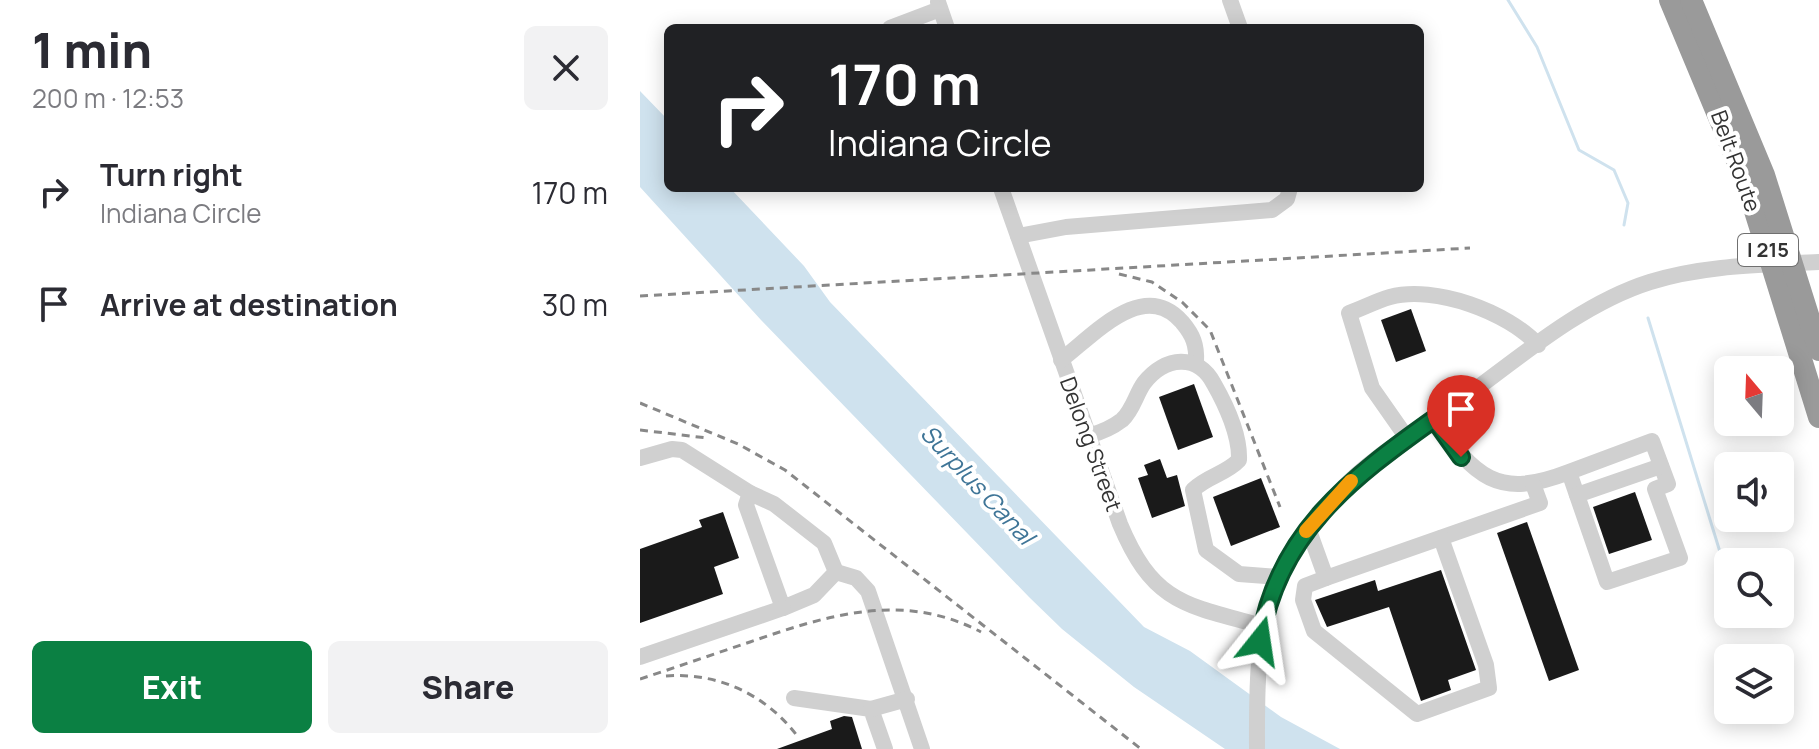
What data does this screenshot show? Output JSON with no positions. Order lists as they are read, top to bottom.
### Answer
{
  "streets": {
    "highway": ["Belt Route", "I 215"],
    "street": ["Delong Street"]
  },
  "water": ["Surplus Canal"],
  "north": "top",
  "page": {
    "heading": ["1 min", "200 m · 12:53"],
    "turn": ["170 m", "Indiana Circle"],
    "list": [
      {
        "name": "Turn right",
        "note": "Indiana Circle",
        "value": "170 m"
      },
      {
        "name": "Arrive at destination",
        "value": "30 m"
      }
    ],
    "buttons": ["Exit", "Share"]
  }
}
